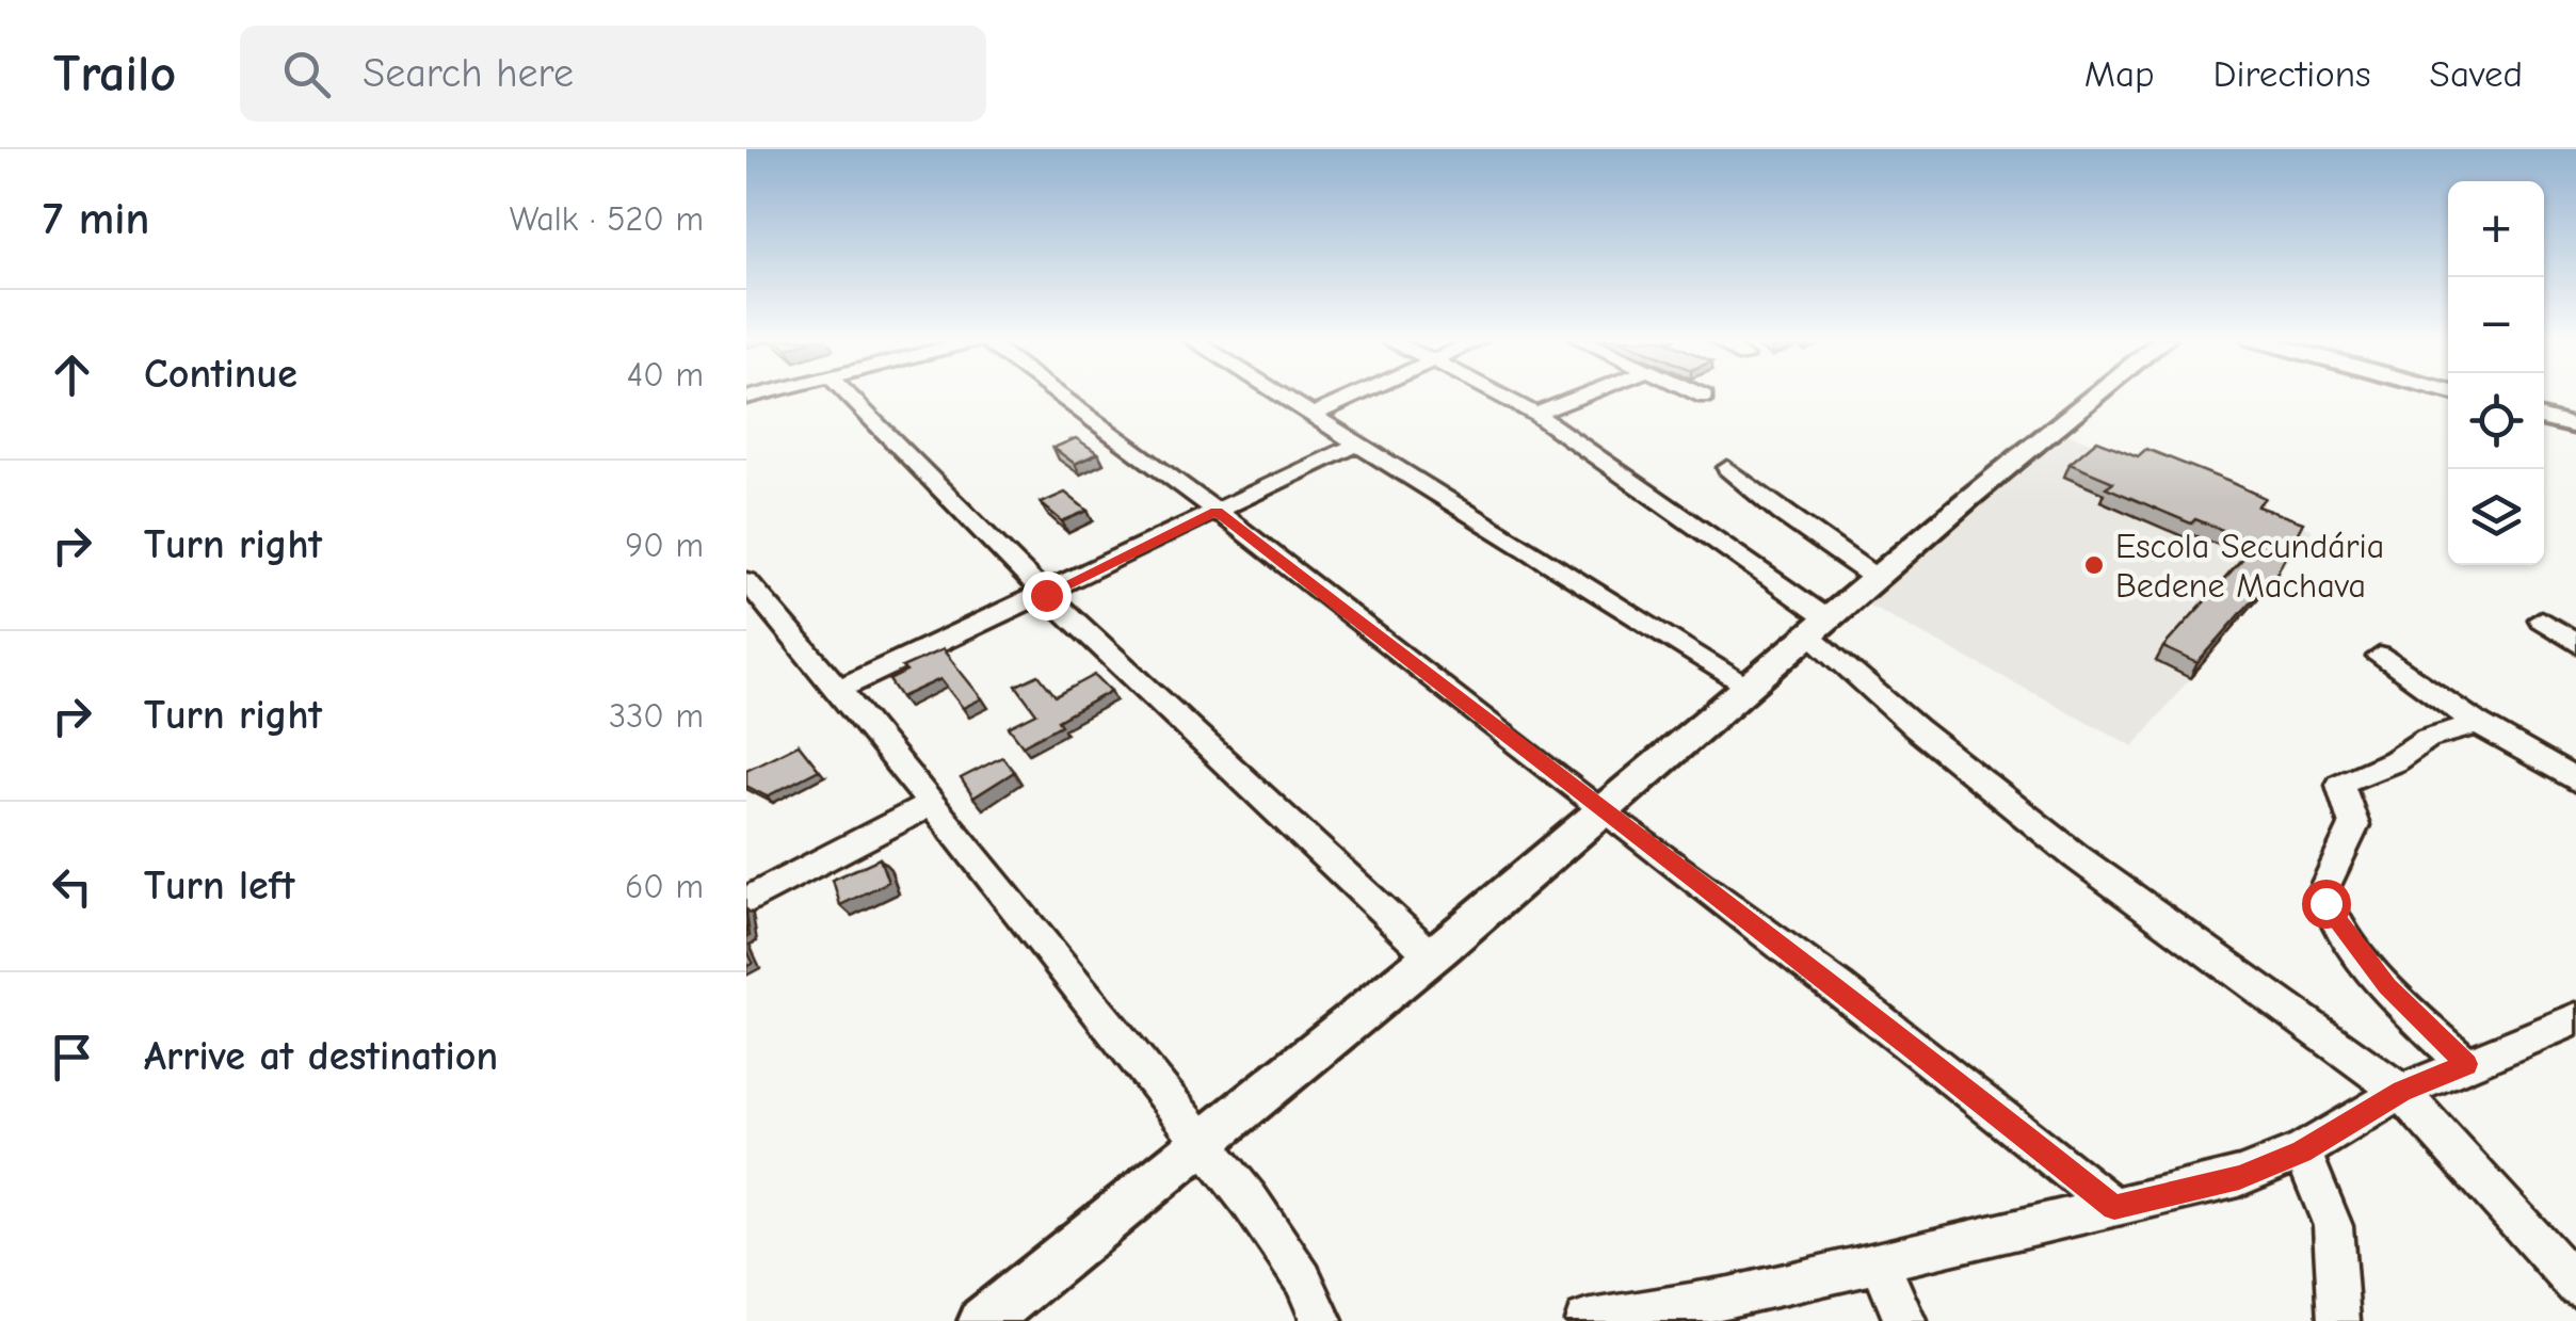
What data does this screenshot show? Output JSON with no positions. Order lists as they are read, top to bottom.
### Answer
{
  "places": ["Escola Secundária Bedene Machava"],
  "page": {
    "header": "Trailo",
    "search": "Search here",
    "nav": ["Map", "Directions", "Saved"],
    "heading": ["7 min", "Walk · 520 m"],
    "map_buttons": ["+", "−"],
    "list": [
      ["Continue", "40 m"],
      ["Turn right", "90 m"],
      ["Turn right", "330 m"],
      ["Turn left", "60 m"],
      "Arrive at destination"
    ]
  }
}
